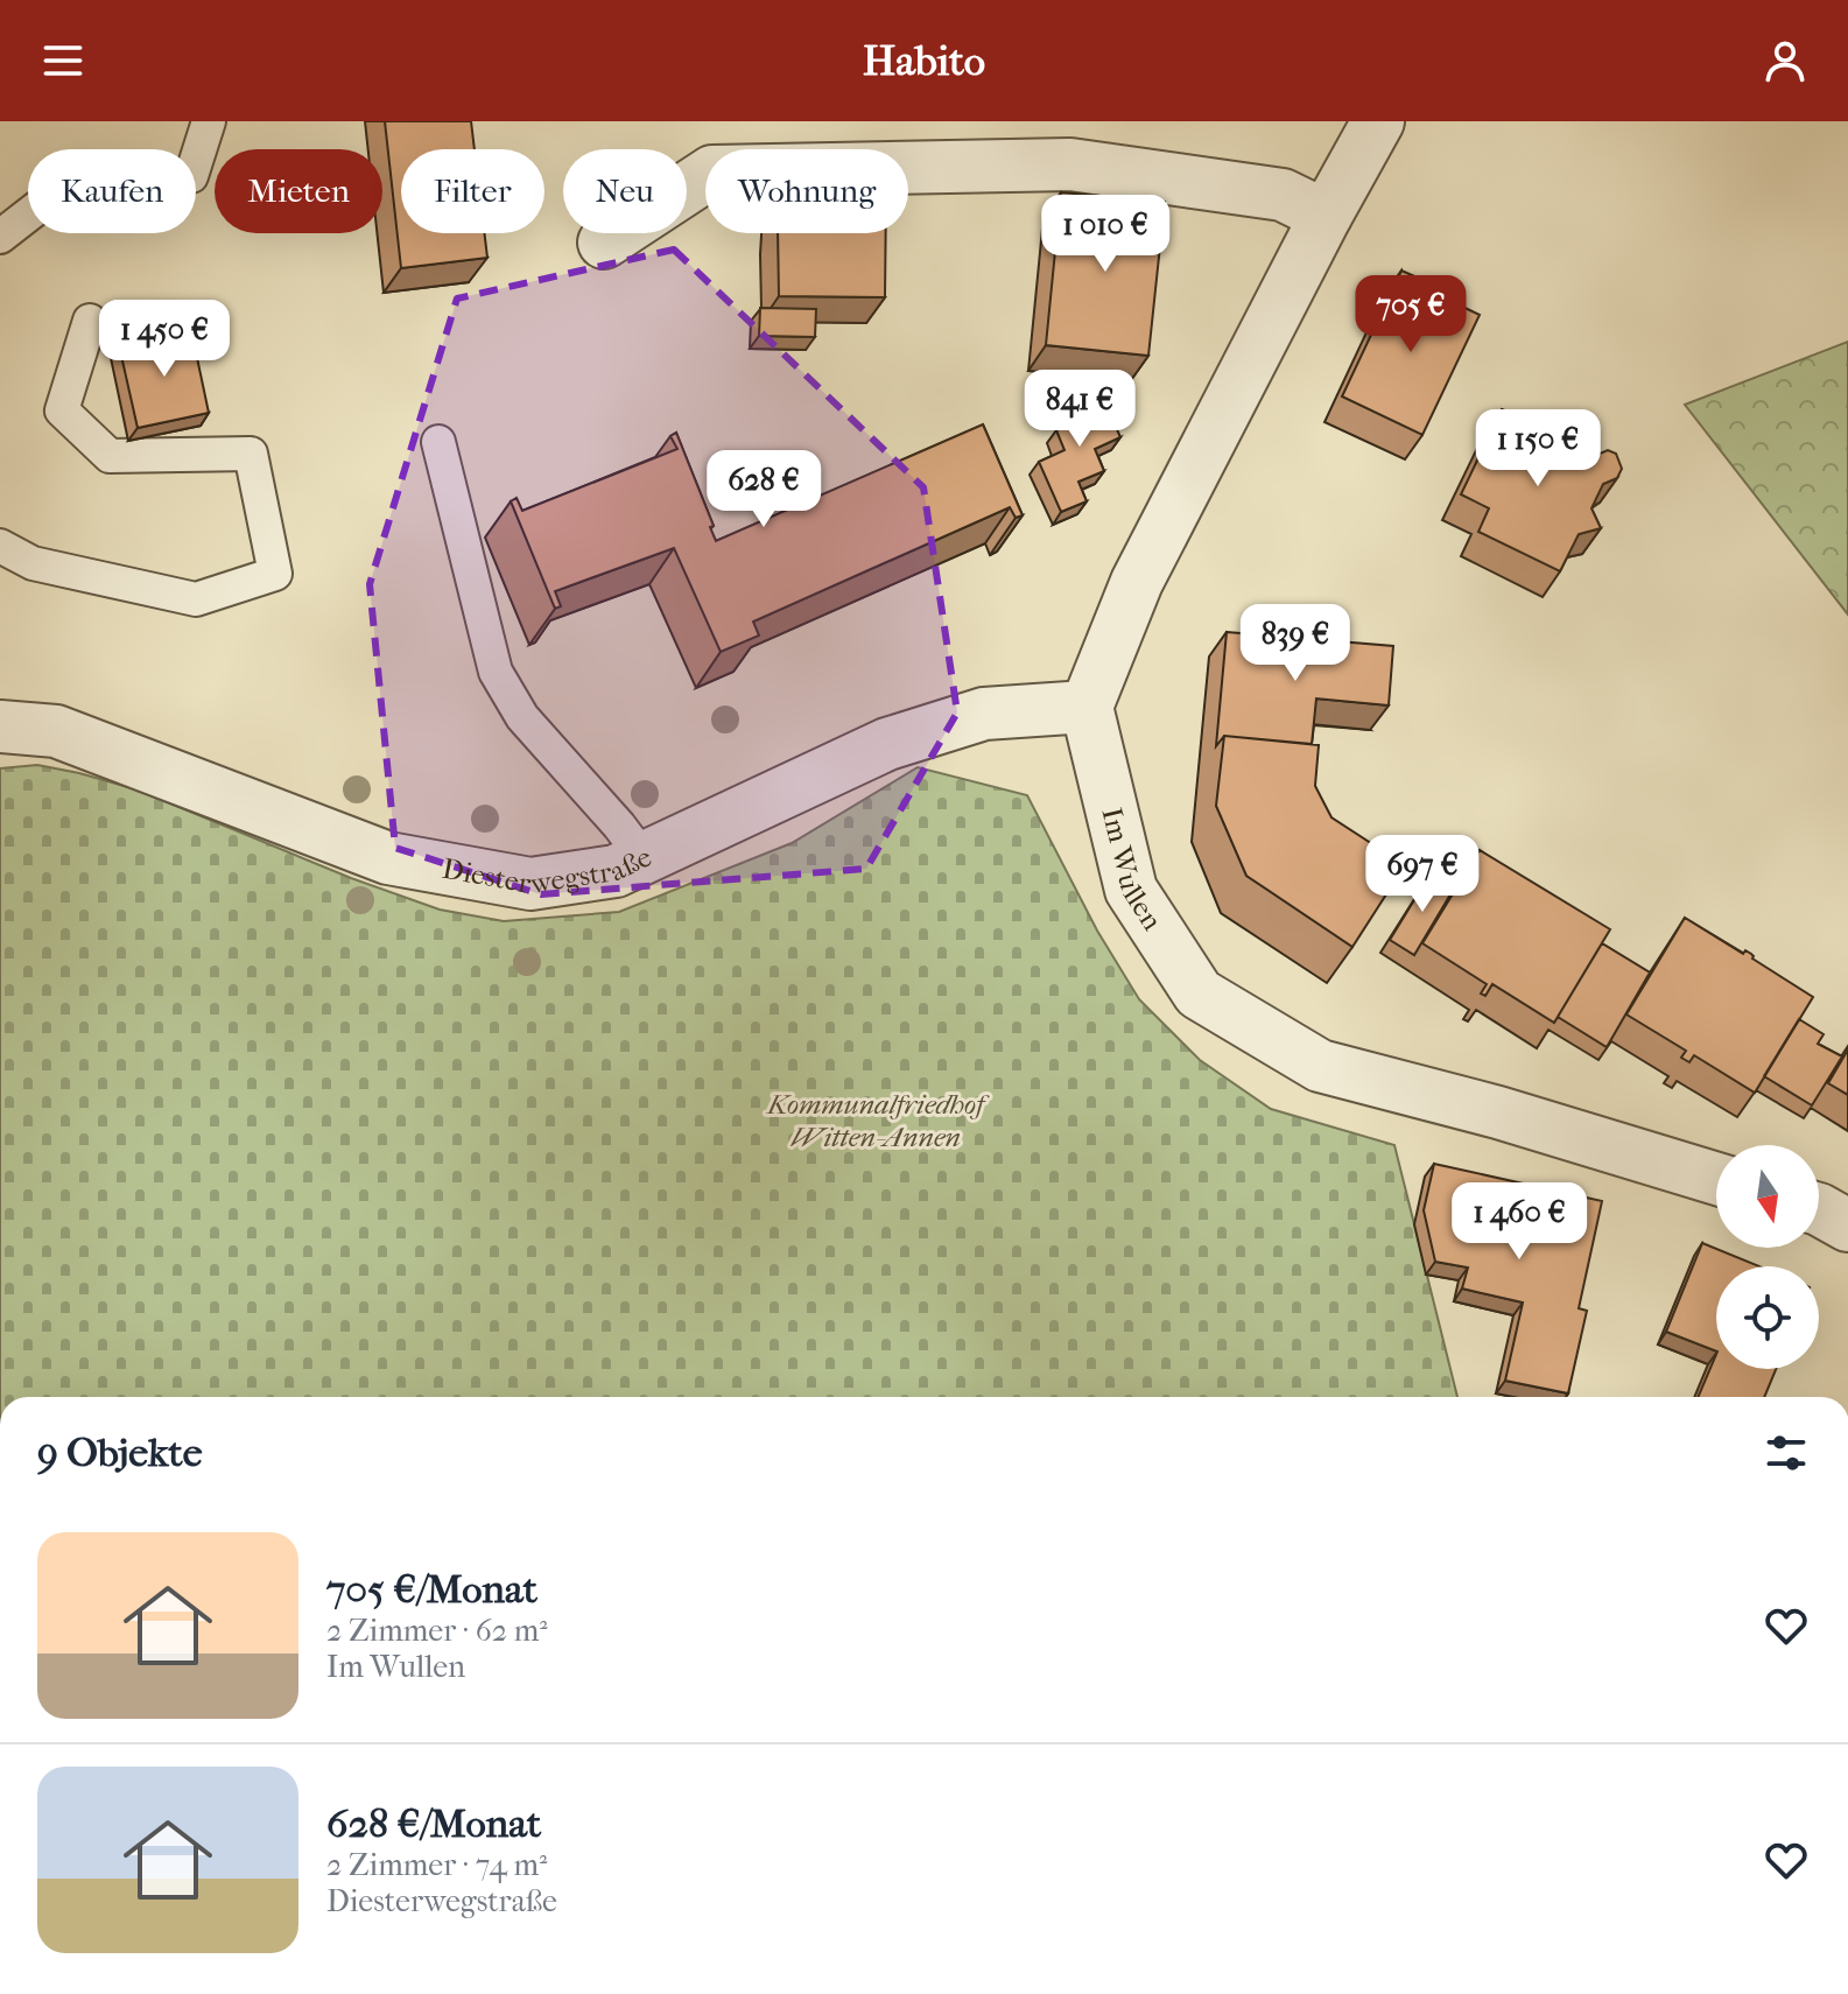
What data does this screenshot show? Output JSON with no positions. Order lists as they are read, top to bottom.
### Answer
{
  "streets": {
    "street": ["Diesterwegstraße", "Im Wullen"]
  },
  "crossings": [
    ["Diesterwegstraße", "Im Wullen"]
  ],
  "parks": ["Kommunalfriedhof Witten-Annen"],
  "north": "bottom",
  "page": {
    "header": "Habito",
    "chip": [
      "Kaufen",
      "Mieten",
      "Filter",
      "Neu",
      "Wohnung"
    ],
    "price": [
      "1 010 €",
      "705 €",
      "1 450 €",
      "841 €",
      "1 150 €",
      "628 €",
      "839 €",
      "697 €",
      "1 460 €"
    ],
    "heading": "9 Objekte",
    "list": [
      {
        "name": "705 €/Monat",
        "note": "2 Zimmer · 62 m² · Im Wullen"
      },
      {
        "name": "628 €/Monat",
        "note": "2 Zimmer · 74 m² · Diesterwegstraße"
      }
    ]
  }
}
